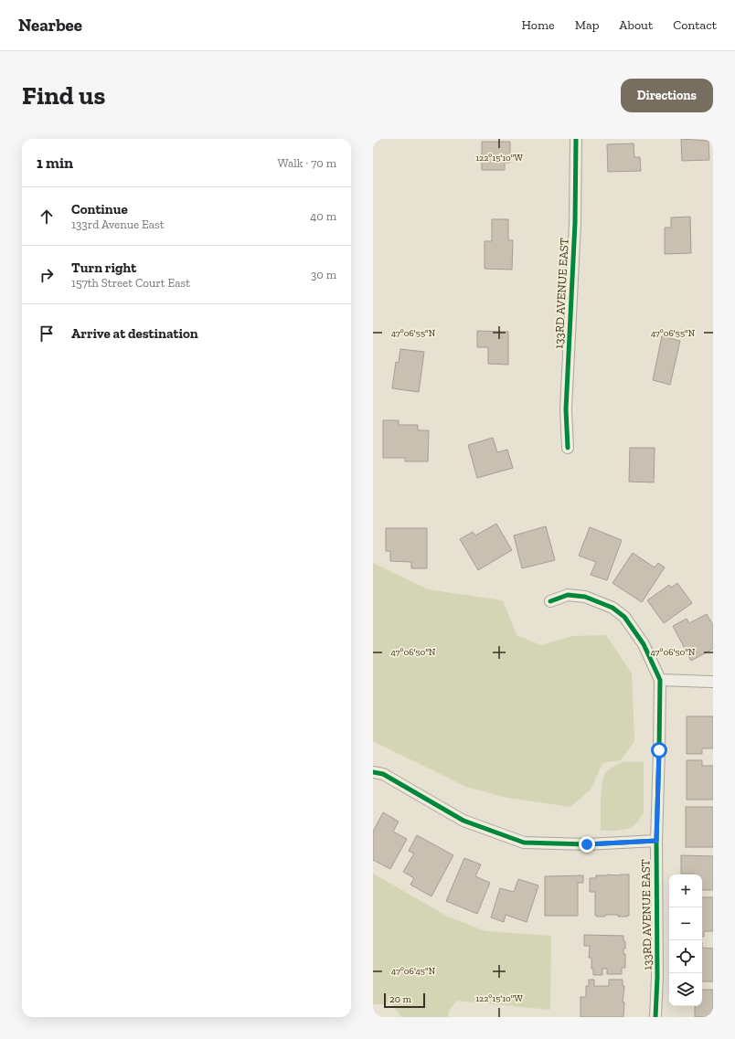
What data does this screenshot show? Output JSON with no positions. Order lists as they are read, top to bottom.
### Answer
{
  "streets": {
    "street": ["133RD AVENUE EAST"]
  },
  "scale_bar": "20 m",
  "page": {
    "header": "Nearbee",
    "nav": [
      "Home",
      "Map",
      "About",
      "Contact"
    ],
    "buttons": "Directions",
    "title": "Find us",
    "heading": ["1 min", "Walk · 70 m"],
    "list": [
      ["Continue", "133rd Avenue East", "40 m"],
      ["Turn right", "157th Street Court East", "30 m"],
      "Arrive at destination"
    ],
    "map_buttons": ["+", "−"],
    "scale": "20 m"
  },
  "coordinates": [
    "122°15'10\"W",
    "47°06'55\"N",
    "47°06'50\"N",
    "47°06'45\"N"
  ]
}
